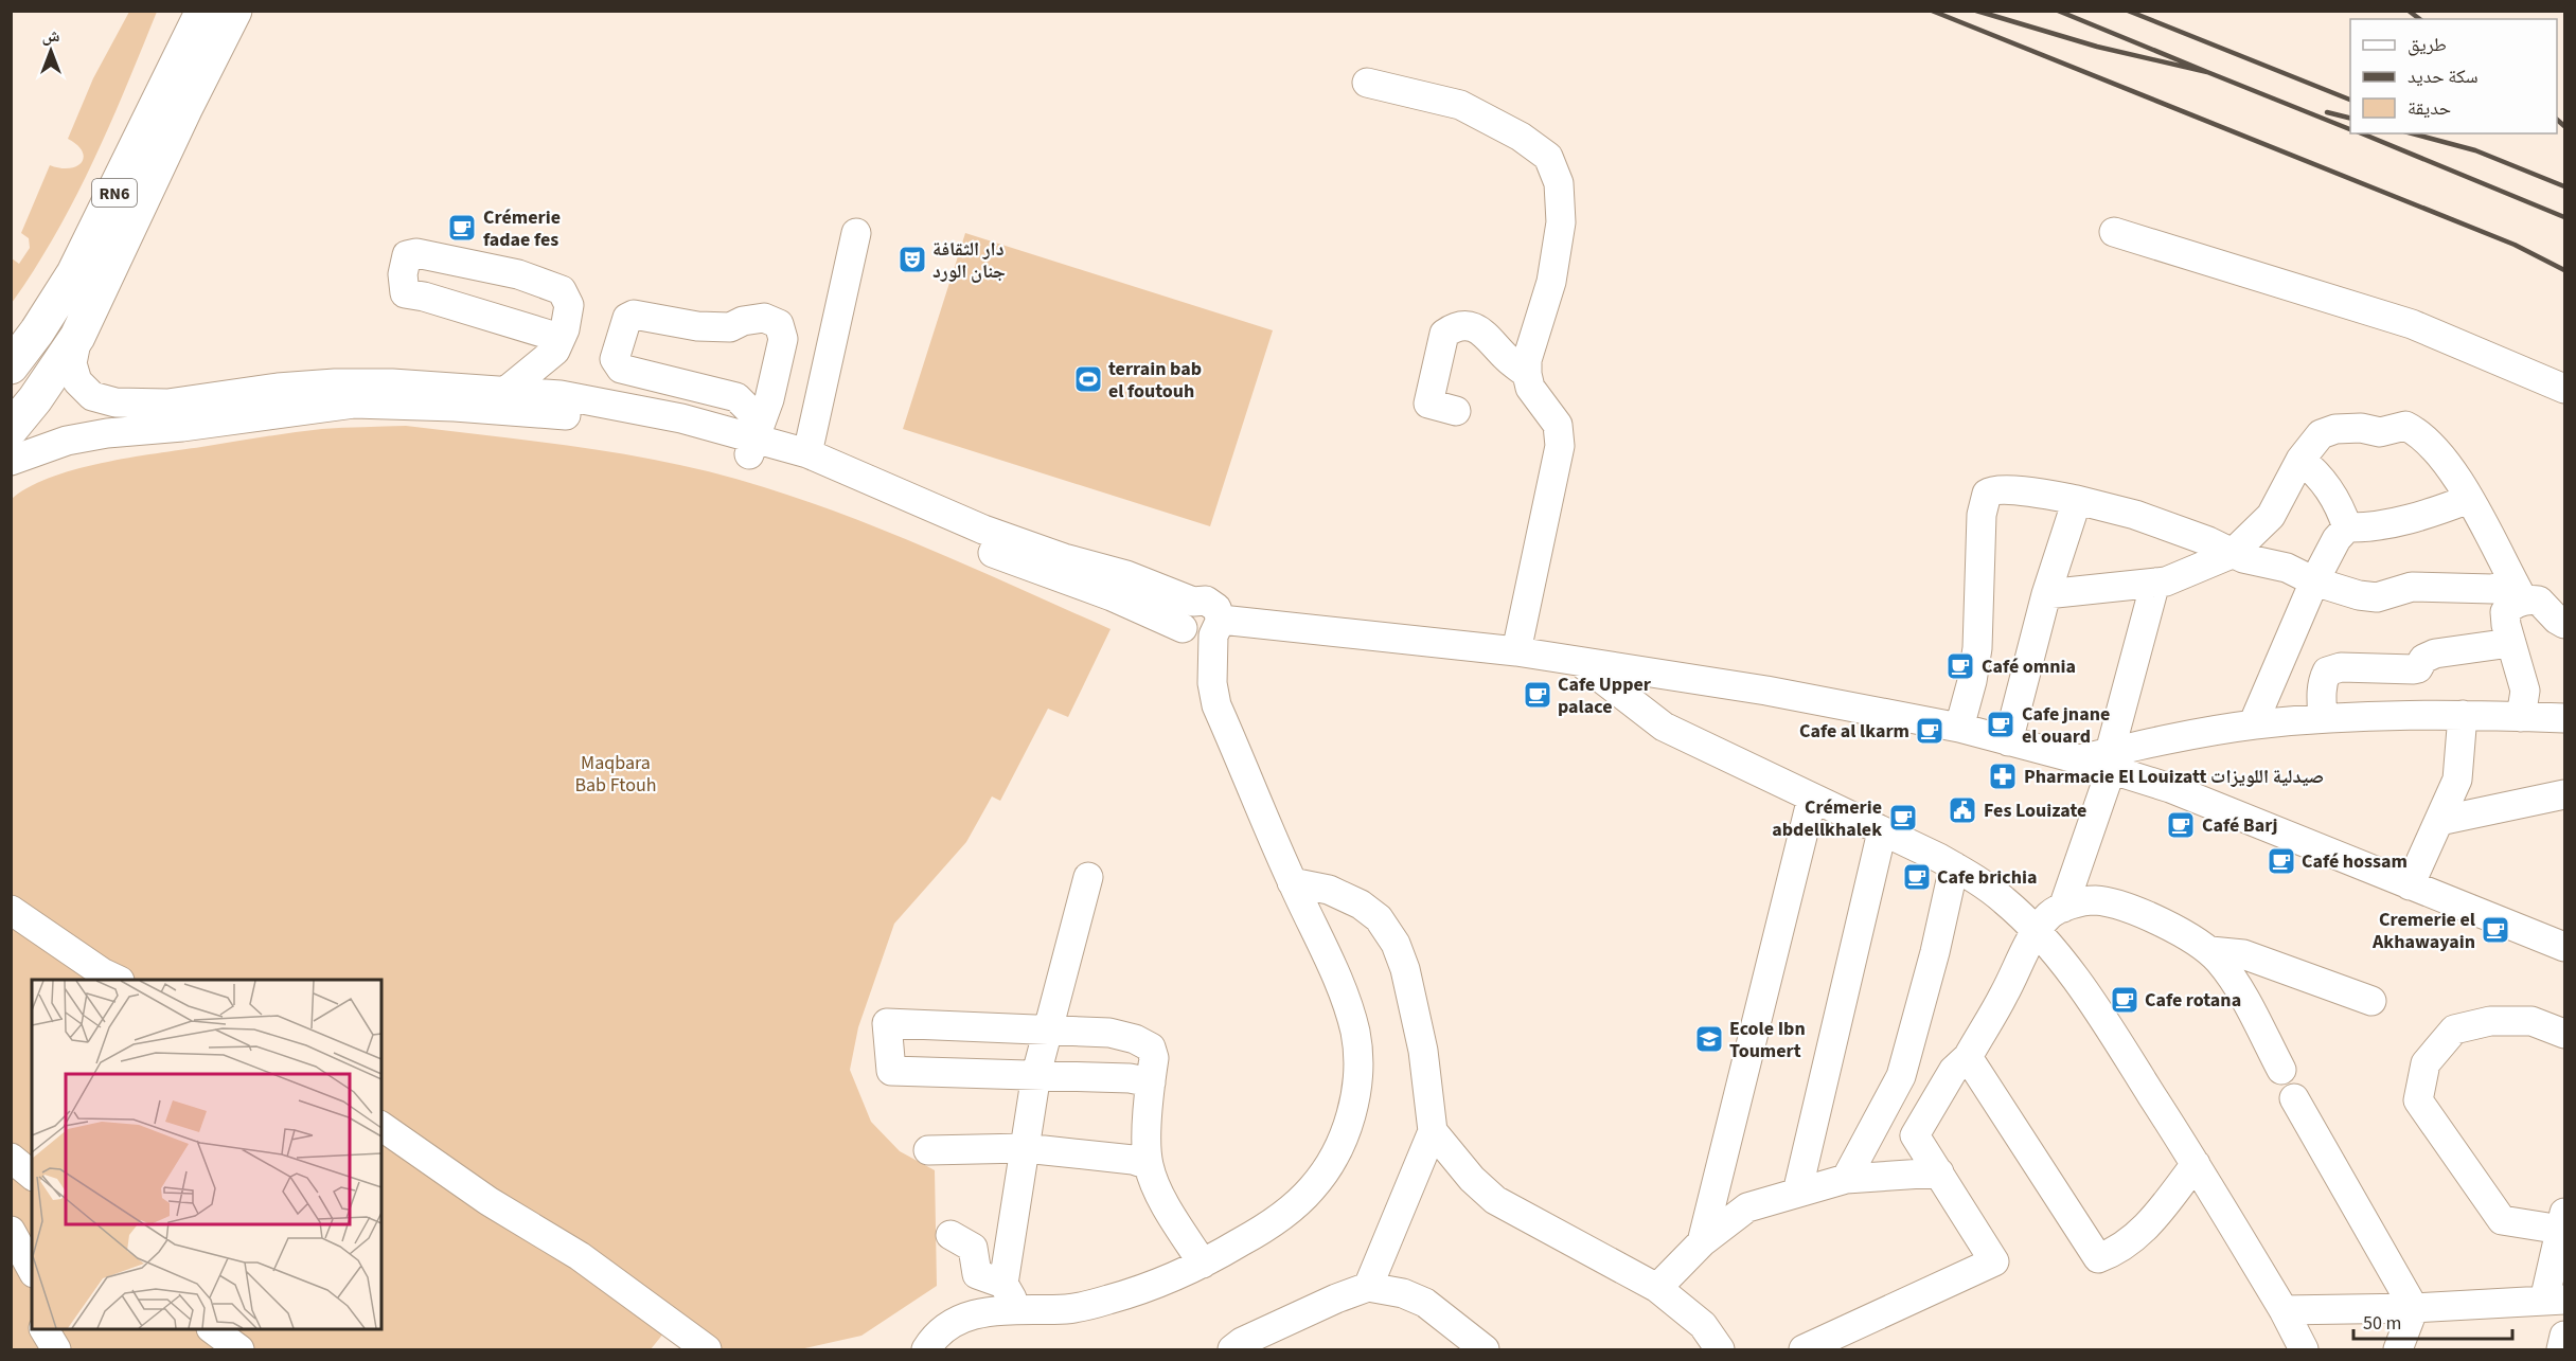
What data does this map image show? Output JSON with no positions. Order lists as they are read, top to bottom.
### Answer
{
  "streets": {
    "main road": ["RN6"]
  },
  "parks": ["Maqbara Bab Ftouh"],
  "places": {
    "cafe": [
      "Crémerie fadae fes",
      "Café omnia",
      "Cafe Upper palace",
      "Cafe jnane el ouard",
      "Cafe al lkarm",
      "Crémerie abdellkhalek",
      "Café Barj",
      "Café hossam",
      "Cafe brichia",
      "Cremerie el Akhawayain",
      "Cafe rotana"
    ],
    "theatre": ["دار الثقافة جنان الورد"],
    "sports": ["terrain bab el foutouh"],
    "pharmacy": ["Pharmacie El Louizatt صيدلية اللويزات"],
    "public building": ["Fes Louizate"],
    "school or university": ["Ecole Ibn Toumert"]
  },
  "legend": ["طريق", "سكة حديد", "حديقة"],
  "scale_bar": "50 m",
  "north": "top"
}
